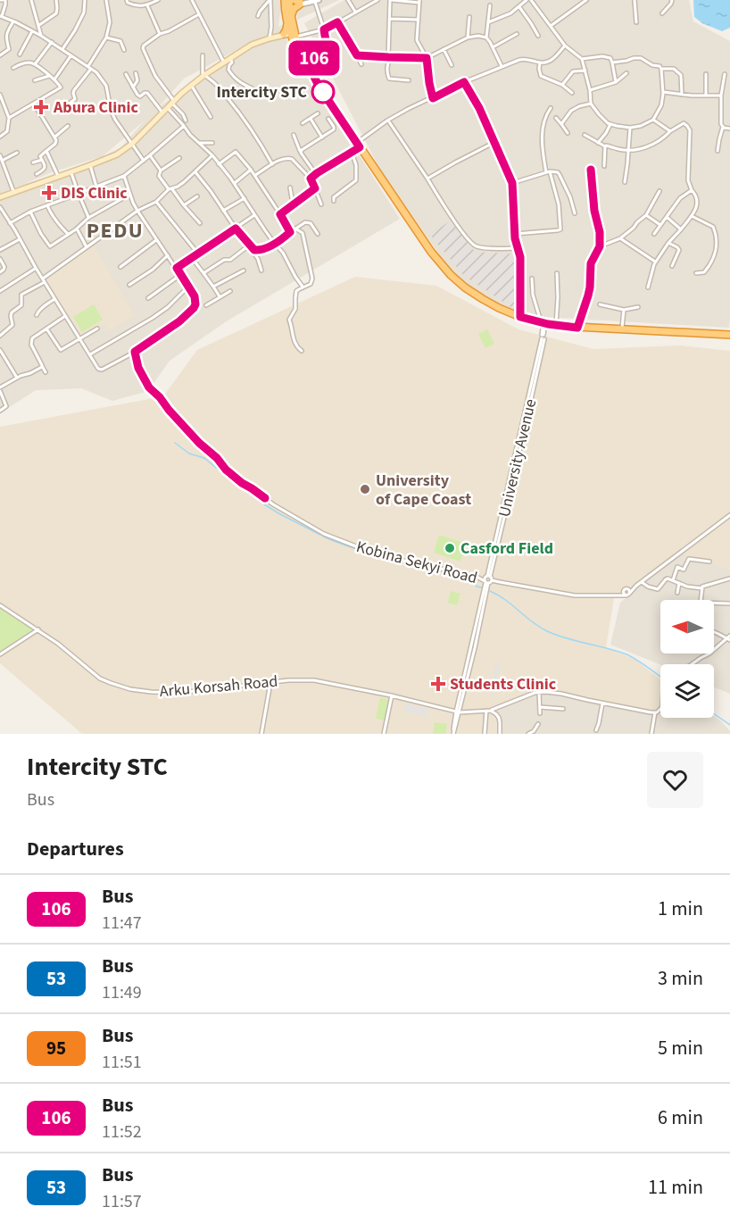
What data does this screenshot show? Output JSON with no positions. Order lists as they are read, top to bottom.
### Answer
{
  "streets": {
    "street": ["University Avenue", "Kobina Sekyi Road", "Arku Korsah Road"]
  },
  "crossings": [
    ["University Avenue", "Kobina Sekyi Road"],
    ["University Avenue", "Arku Korsah Road"]
  ],
  "districts": ["PEDU"],
  "places": {
    "other": ["Intercity STC", "University of Cape Coast", "Casford Field"],
    "health": ["Abura Clinic", "DIS Clinic", "Students Clinic"]
  },
  "lines": ["bus line 106"],
  "north": "left",
  "page": {
    "on_map": "106",
    "heading": [
      ["Intercity STC", "Bus"],
      "Departures"
    ],
    "list": [
      {
        "mark": "106",
        "name": "Bus",
        "note": "11:47",
        "value": "1 min"
      },
      {
        "mark": "53",
        "name": "Bus",
        "note": "11:49",
        "value": "3 min"
      },
      {
        "mark": "95",
        "name": "Bus",
        "note": "11:51",
        "value": "5 min"
      },
      {
        "mark": "106",
        "name": "Bus",
        "note": "11:52",
        "value": "6 min"
      },
      {
        "mark": "53",
        "name": "Bus",
        "note": "11:57",
        "value": "11 min"
      }
    ]
  }
}
